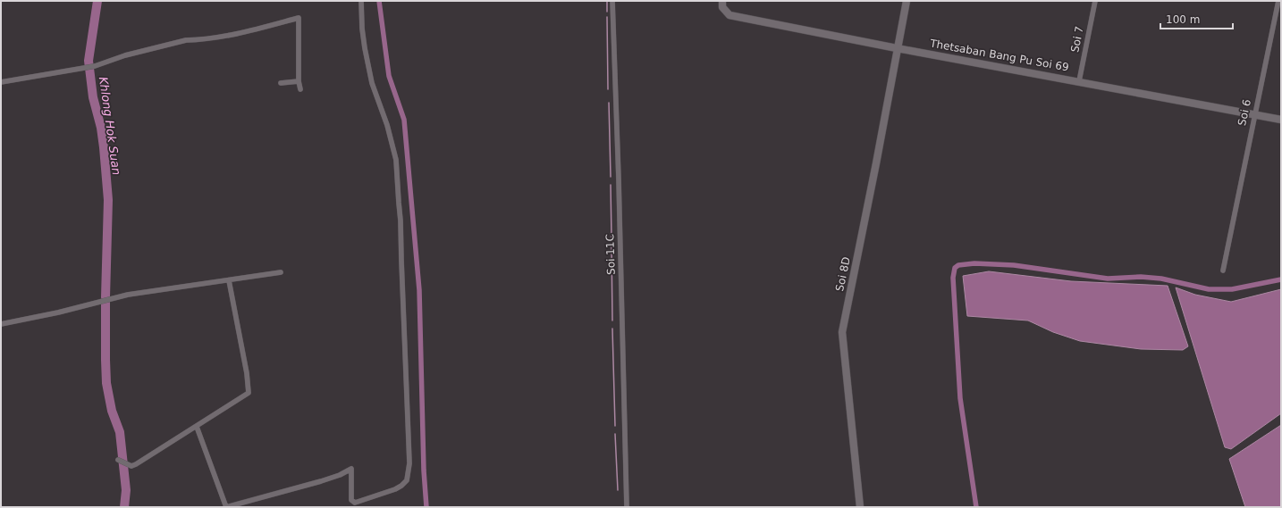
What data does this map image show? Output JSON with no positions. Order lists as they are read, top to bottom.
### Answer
{
  "streets": {
    "street": [
      "Soi 7",
      "Thetsaban Bang Pu Soi 69",
      "Soi 6",
      "Soi 11C",
      "Soi 8D"
    ]
  },
  "crossings": [
    ["Soi 7", "Thetsaban Bang Pu Soi 69"],
    ["Thetsaban Bang Pu Soi 69", "Soi 6"],
    ["Thetsaban Bang Pu Soi 69", "Soi 8D"]
  ],
  "water": ["Khlong Hok Suan"],
  "scale_bar": "100 m"
}
